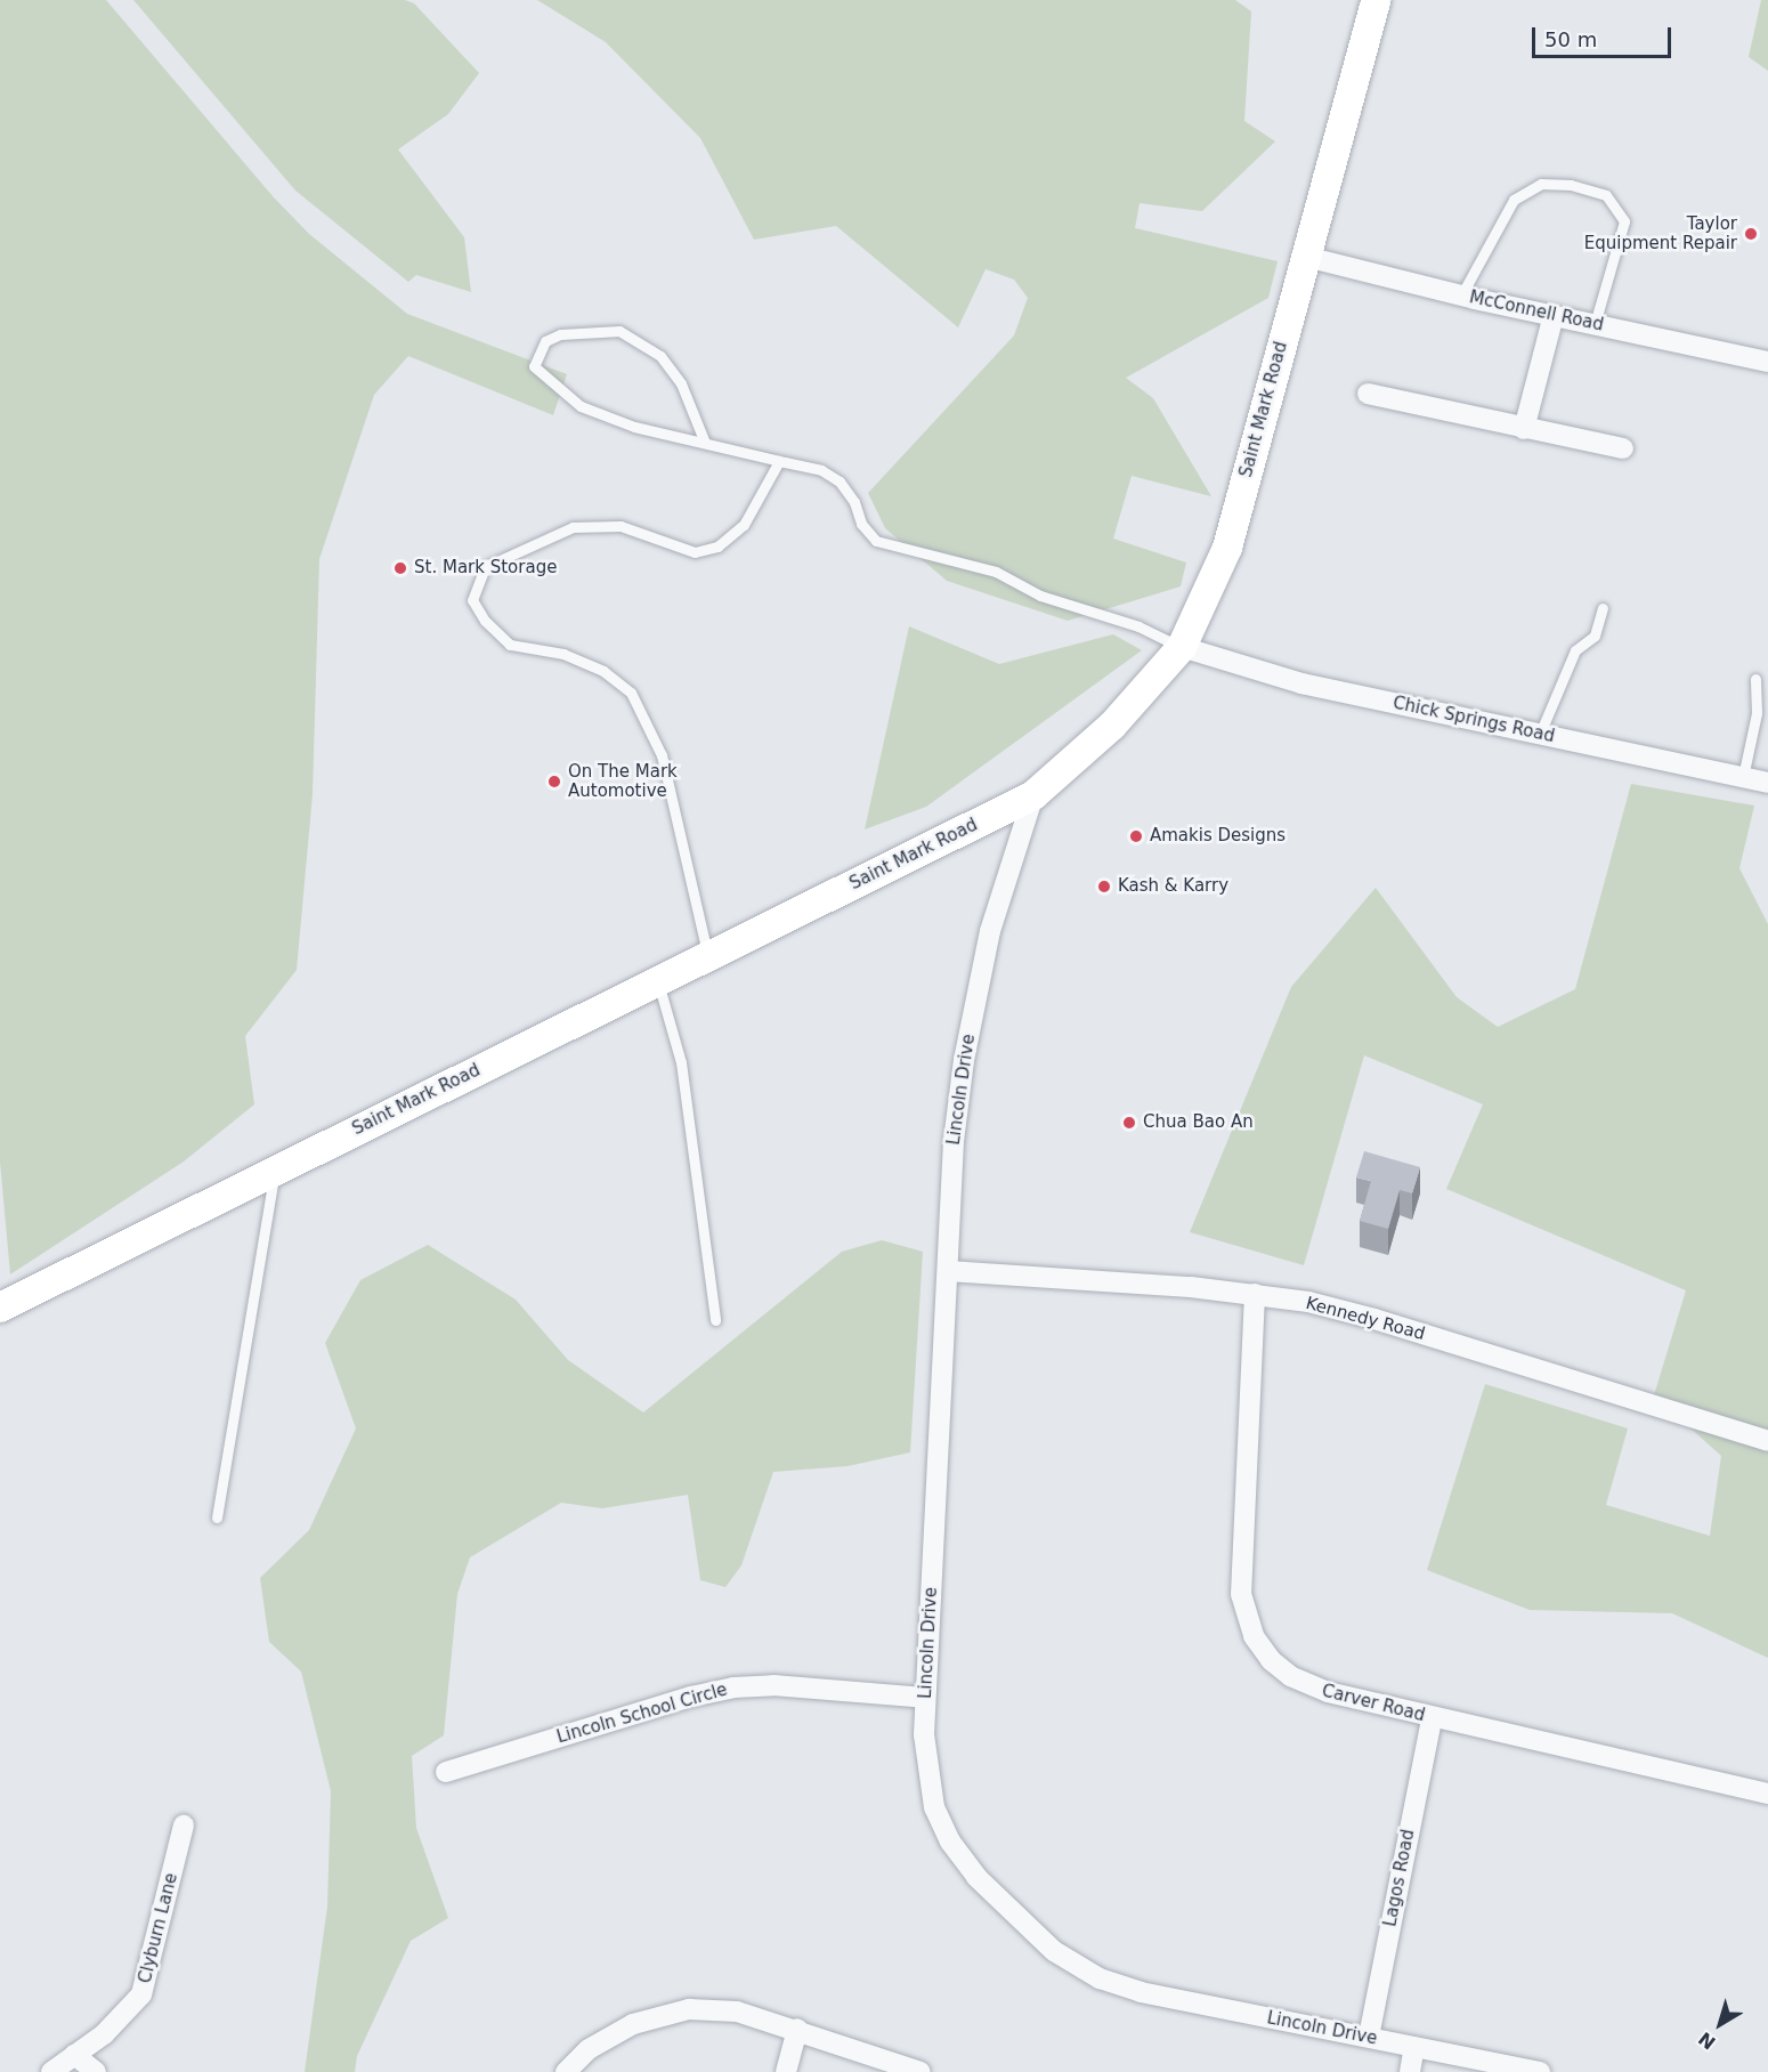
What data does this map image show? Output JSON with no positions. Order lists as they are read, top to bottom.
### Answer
{
  "streets": {
    "street": [
      "McConnell Road",
      "Saint Mark Road",
      "Chick Springs Road",
      "Lincoln Drive",
      "Kennedy Road",
      "Carver Road",
      "Lincoln School Circle",
      "Lagos Road",
      "Clyburn Lane"
    ]
  },
  "crossings": [
    ["McConnell Road", "Saint Mark Road"],
    ["Saint Mark Road", "Chick Springs Road"],
    ["Saint Mark Road", "Lincoln Drive"],
    ["Lincoln Drive", "Kennedy Road"],
    ["Lincoln Drive", "Lincoln School Circle"],
    ["Lincoln Drive", "Lagos Road"],
    ["Kennedy Road", "Carver Road"],
    ["Carver Road", "Lagos Road"]
  ],
  "places": [
    "Taylor Equipment Repair",
    "St. Mark Storage",
    "On The Mark Automotive",
    "Amakis Designs",
    "Kash & Karry",
    "Chua Bao An"
  ],
  "scale_bar": "50 m",
  "north": "bottom left"
}
